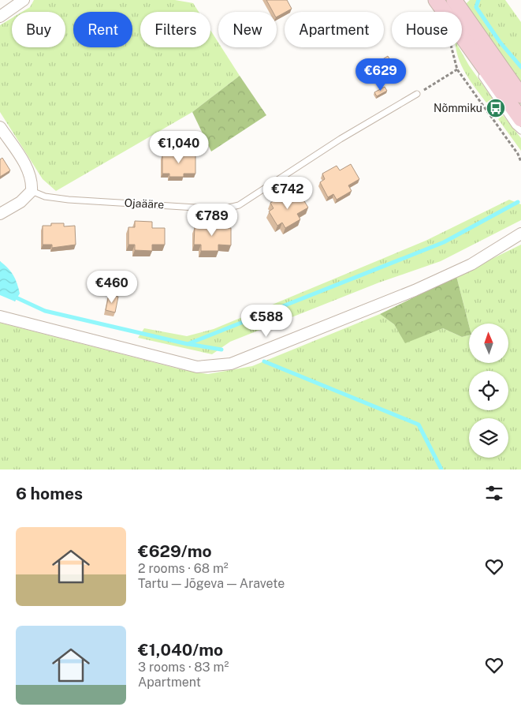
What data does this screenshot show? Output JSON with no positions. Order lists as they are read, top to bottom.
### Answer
{
  "streets": {
    "lane": ["Ojaääre"]
  },
  "places": {
    "bus stop": ["Nõmmiku"]
  },
  "north": "top",
  "page": {
    "chip": [
      "Buy",
      "Rent",
      "Filters",
      "New",
      "Apartment",
      "House"
    ],
    "price": [
      "€629",
      "€1,040",
      "€742",
      "€789",
      "€460",
      "€588"
    ],
    "heading": "6 homes",
    "list": [
      {
        "name": "€629/mo",
        "note": "2 rooms · 68 m² · Tartu — Jõgeva — Aravete"
      },
      {
        "name": "€1,040/mo",
        "note": "3 rooms · 83 m² · Apartment"
      }
    ]
  }
}
